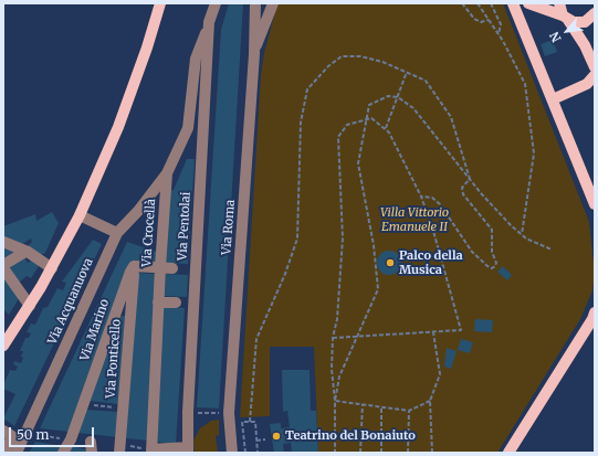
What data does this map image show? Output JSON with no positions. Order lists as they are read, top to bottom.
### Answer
{
  "streets": {
    "street": [
      "Via Pentolai",
      "Via Roma",
      "Via Crocellà",
      "Via Acquanuova",
      "Via Marino",
      "Via Ponticello"
    ]
  },
  "crossings": [
    ["Via Pentolai", "Via Crocellà"],
    ["Via Crocellà", "Via Acquanuova"],
    ["Via Marino", "Via Ponticello"]
  ],
  "parks": ["Villa Vittorio Emanuele II"],
  "places": ["Palco della Musica", "Teatrino del Bonaiuto"],
  "scale_bar": "50 m",
  "north": "bottom left"
}
